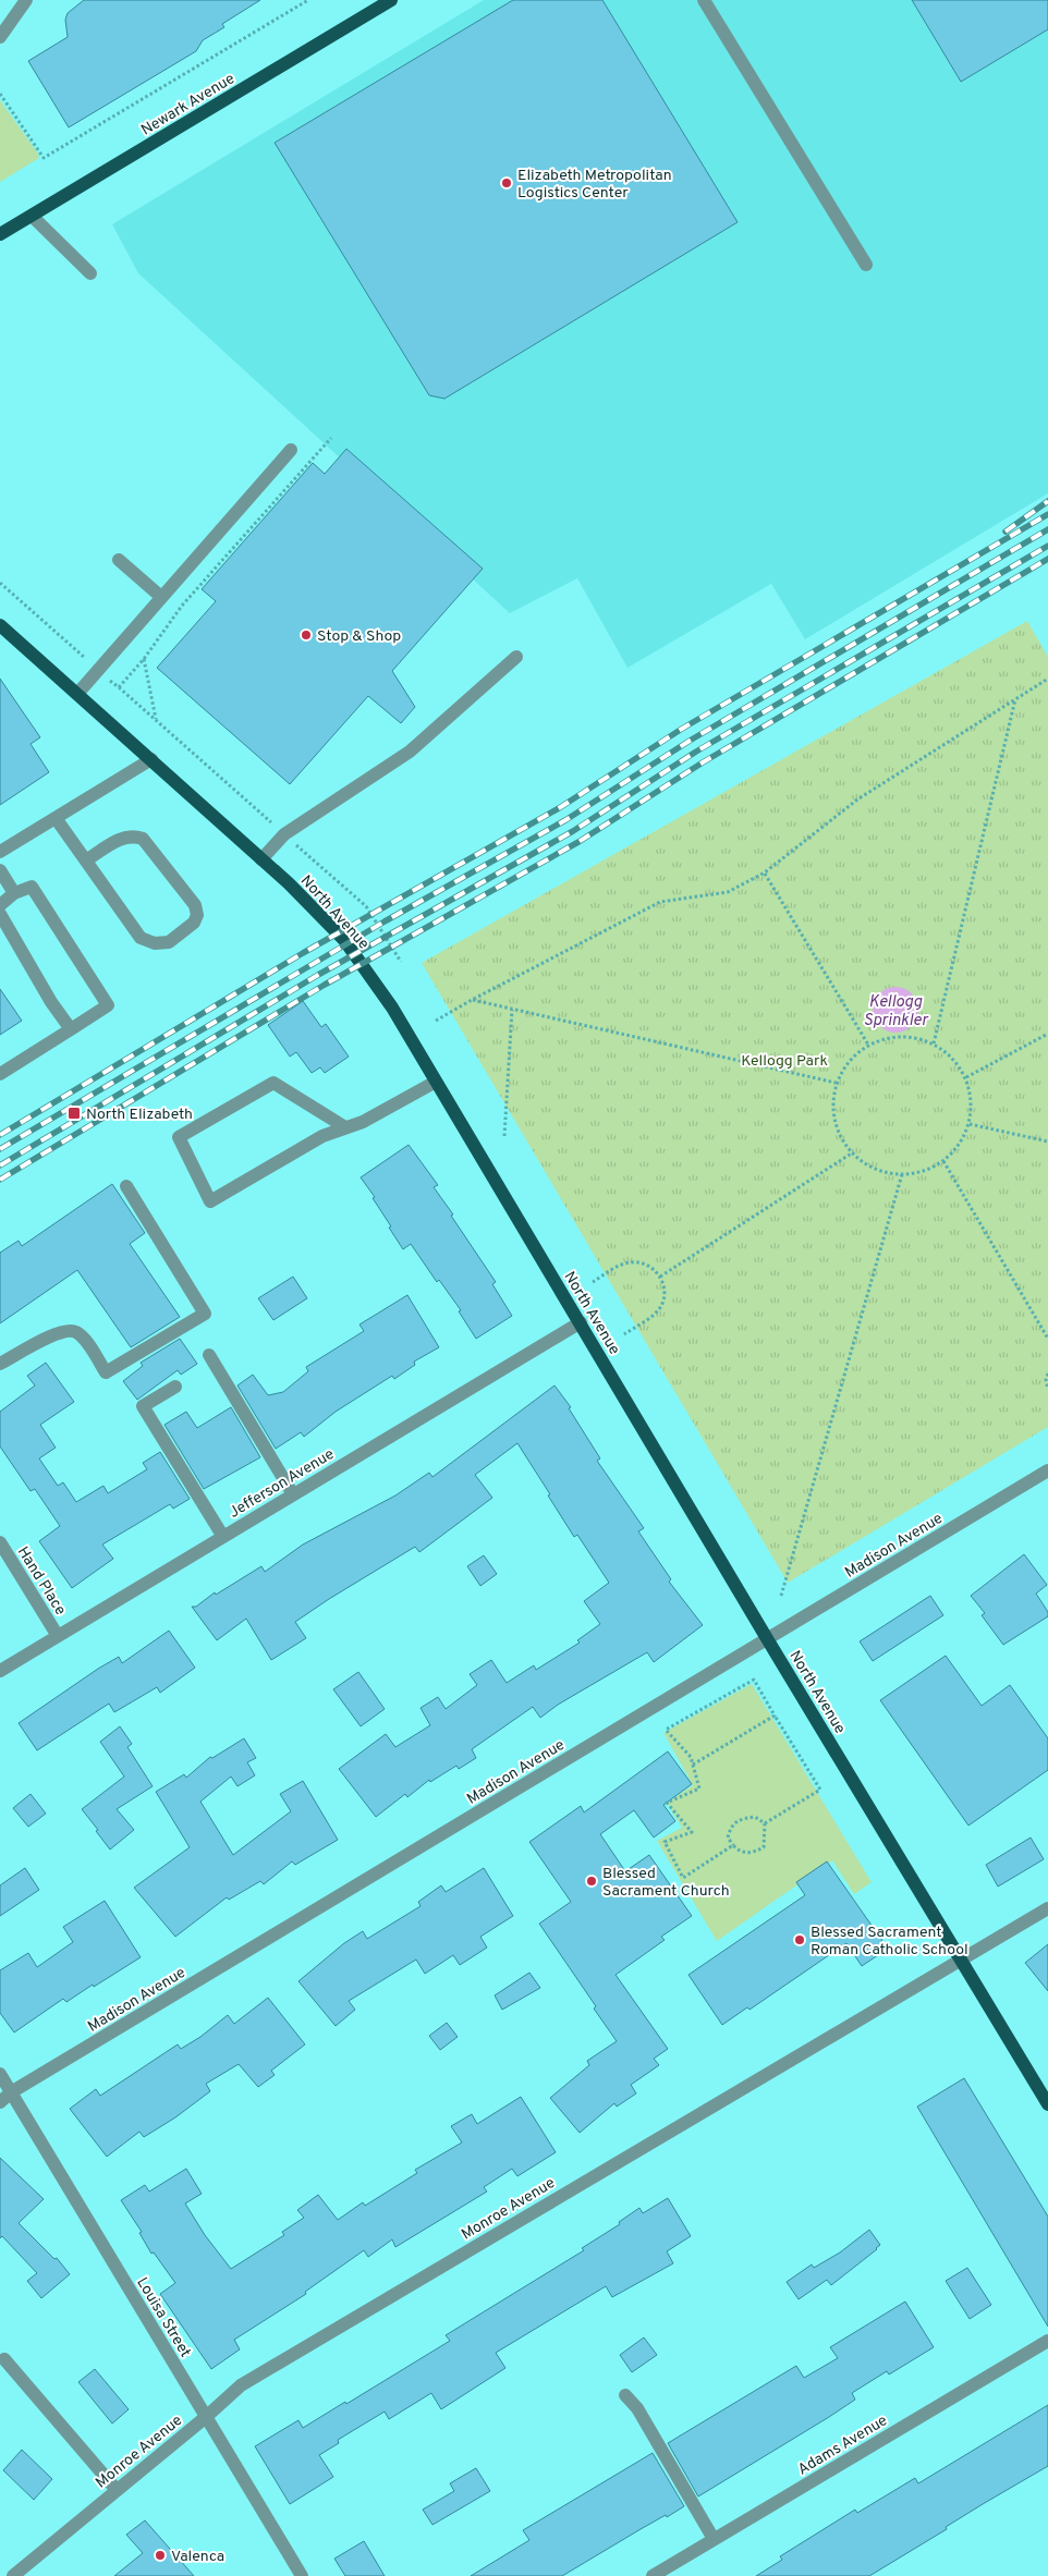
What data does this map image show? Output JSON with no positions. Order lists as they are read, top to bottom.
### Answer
{
  "streets": {
    "main road": ["Newark Avenue", "North Avenue"],
    "street": [
      "Jefferson Avenue",
      "Madison Avenue",
      "Hand Place",
      "Monroe Avenue",
      "Louisa Street",
      "Adams Avenue"
    ]
  },
  "crossings": [
    ["North Avenue", "Jefferson Avenue"],
    ["North Avenue", "Madison Avenue"],
    ["North Avenue", "Monroe Avenue"],
    ["Jefferson Avenue", "Hand Place"],
    ["Madison Avenue", "Louisa Street"],
    ["Monroe Avenue", "Louisa Street"]
  ],
  "water": ["Kellogg Sprinkler"],
  "parks": ["Kellogg Park"],
  "places": {
    "other": [
      "Elizabeth Metropolitan Logistics Center",
      "Stop & Shop",
      "Blessed Sacrament Church",
      "Blessed Sacrament Roman Catholic School",
      "Valenca"
    ],
    "transit": ["North Elizabeth"]
  }
}
